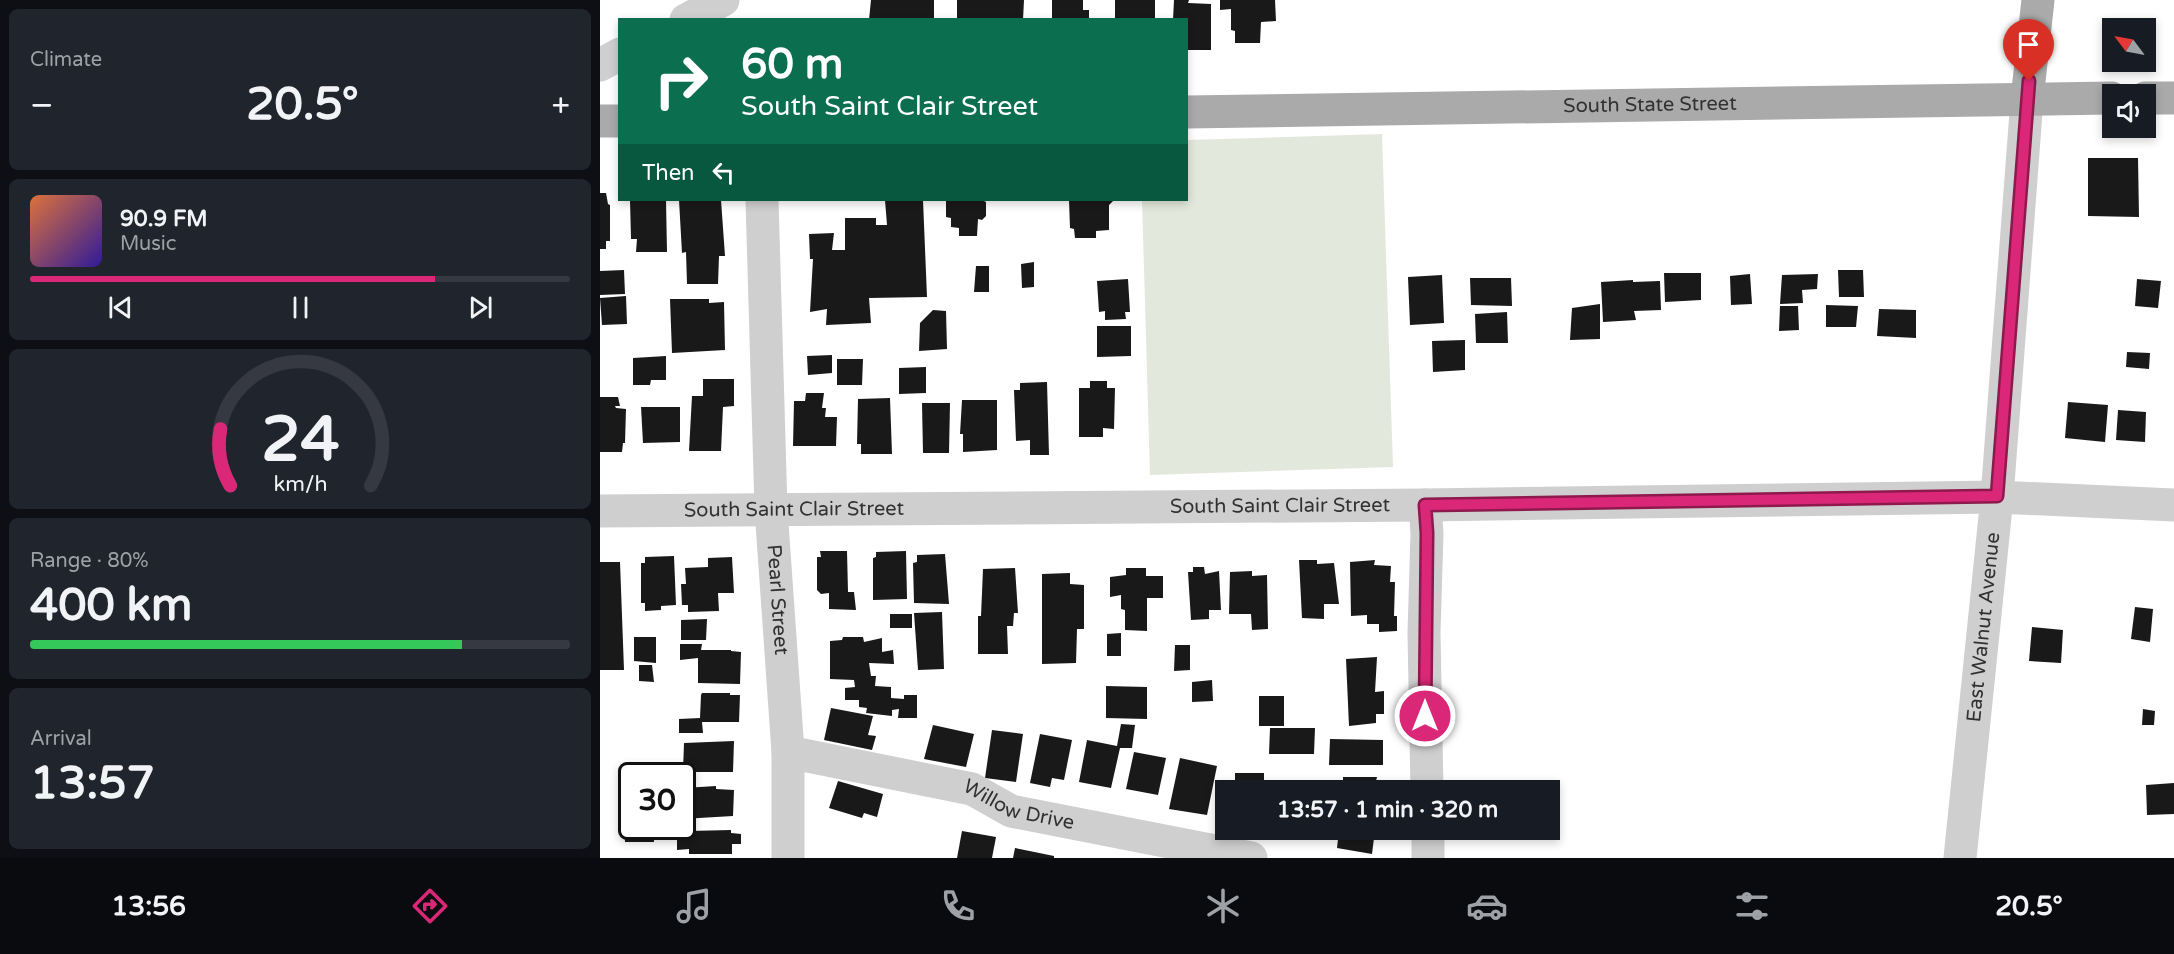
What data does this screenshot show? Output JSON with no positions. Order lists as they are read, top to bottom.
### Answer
{
  "streets": {
    "main road": ["South State Street", "East Walnut Avenue"],
    "street": ["South Saint Clair Street", "Pearl Street", "Willow Drive"]
  },
  "crossings": [
    ["South State Street", "East Walnut Avenue"],
    ["South Saint Clair Street", "Pearl Street"],
    ["South Saint Clair Street", "East Walnut Avenue"],
    ["Pearl Street", "Willow Drive"]
  ],
  "north": "top left",
  "page": {
    "tile": [
      "Climate",
      ["Range · 80%", "400 km"],
      ["Arrival", "13:57"]
    ],
    "turn": ["60 m", "South Saint Clair Street"],
    "heat": ["−", "20.5°", "+"],
    "then": "Then",
    "song": ["90.9 FM", "Music"],
    "limit": "30",
    "trip": "13:57 · 1 min · 320 m",
    "tabs": ["13:56", "20.5°"],
    "gauge": ["24", "km/h"]
  }
}
